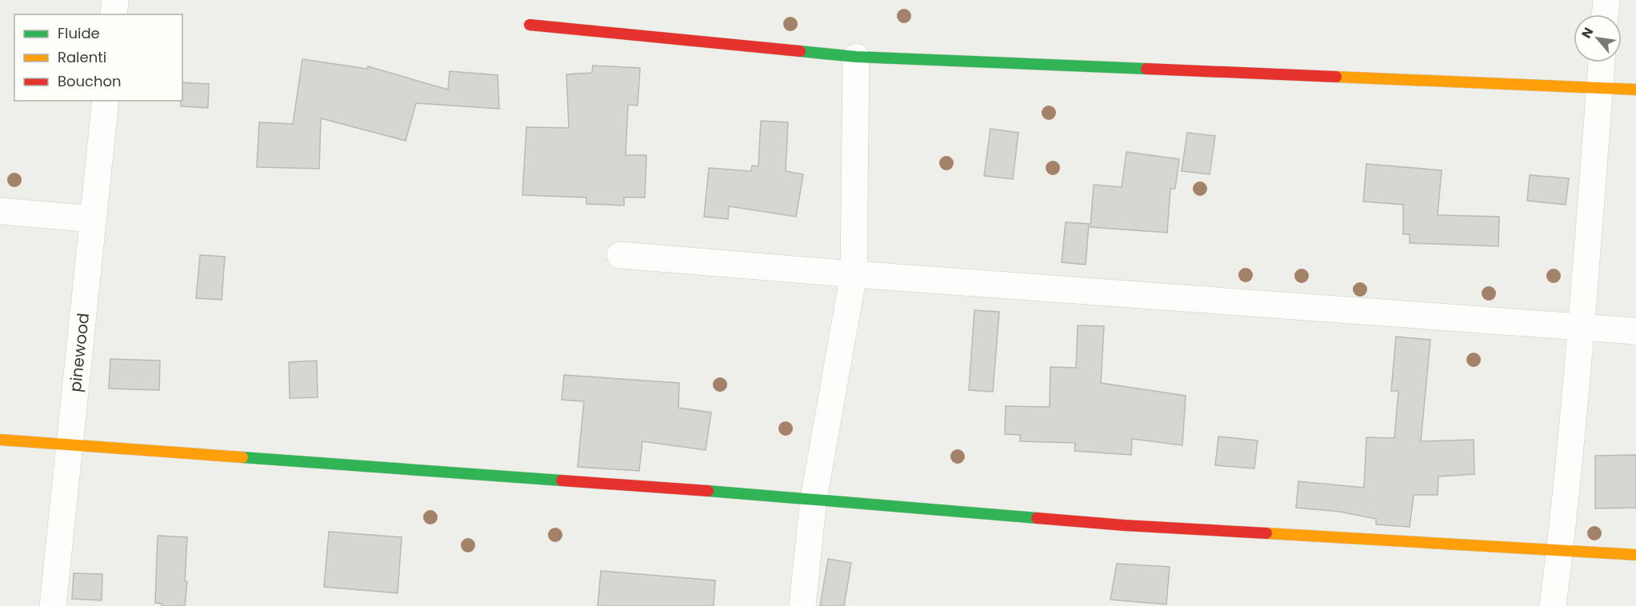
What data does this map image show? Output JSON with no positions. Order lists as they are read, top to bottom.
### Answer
{
  "streets": {
    "street": ["pinewood"]
  },
  "legend": ["Fluide", "Ralenti", "Bouchon"],
  "north": "top left"
}
